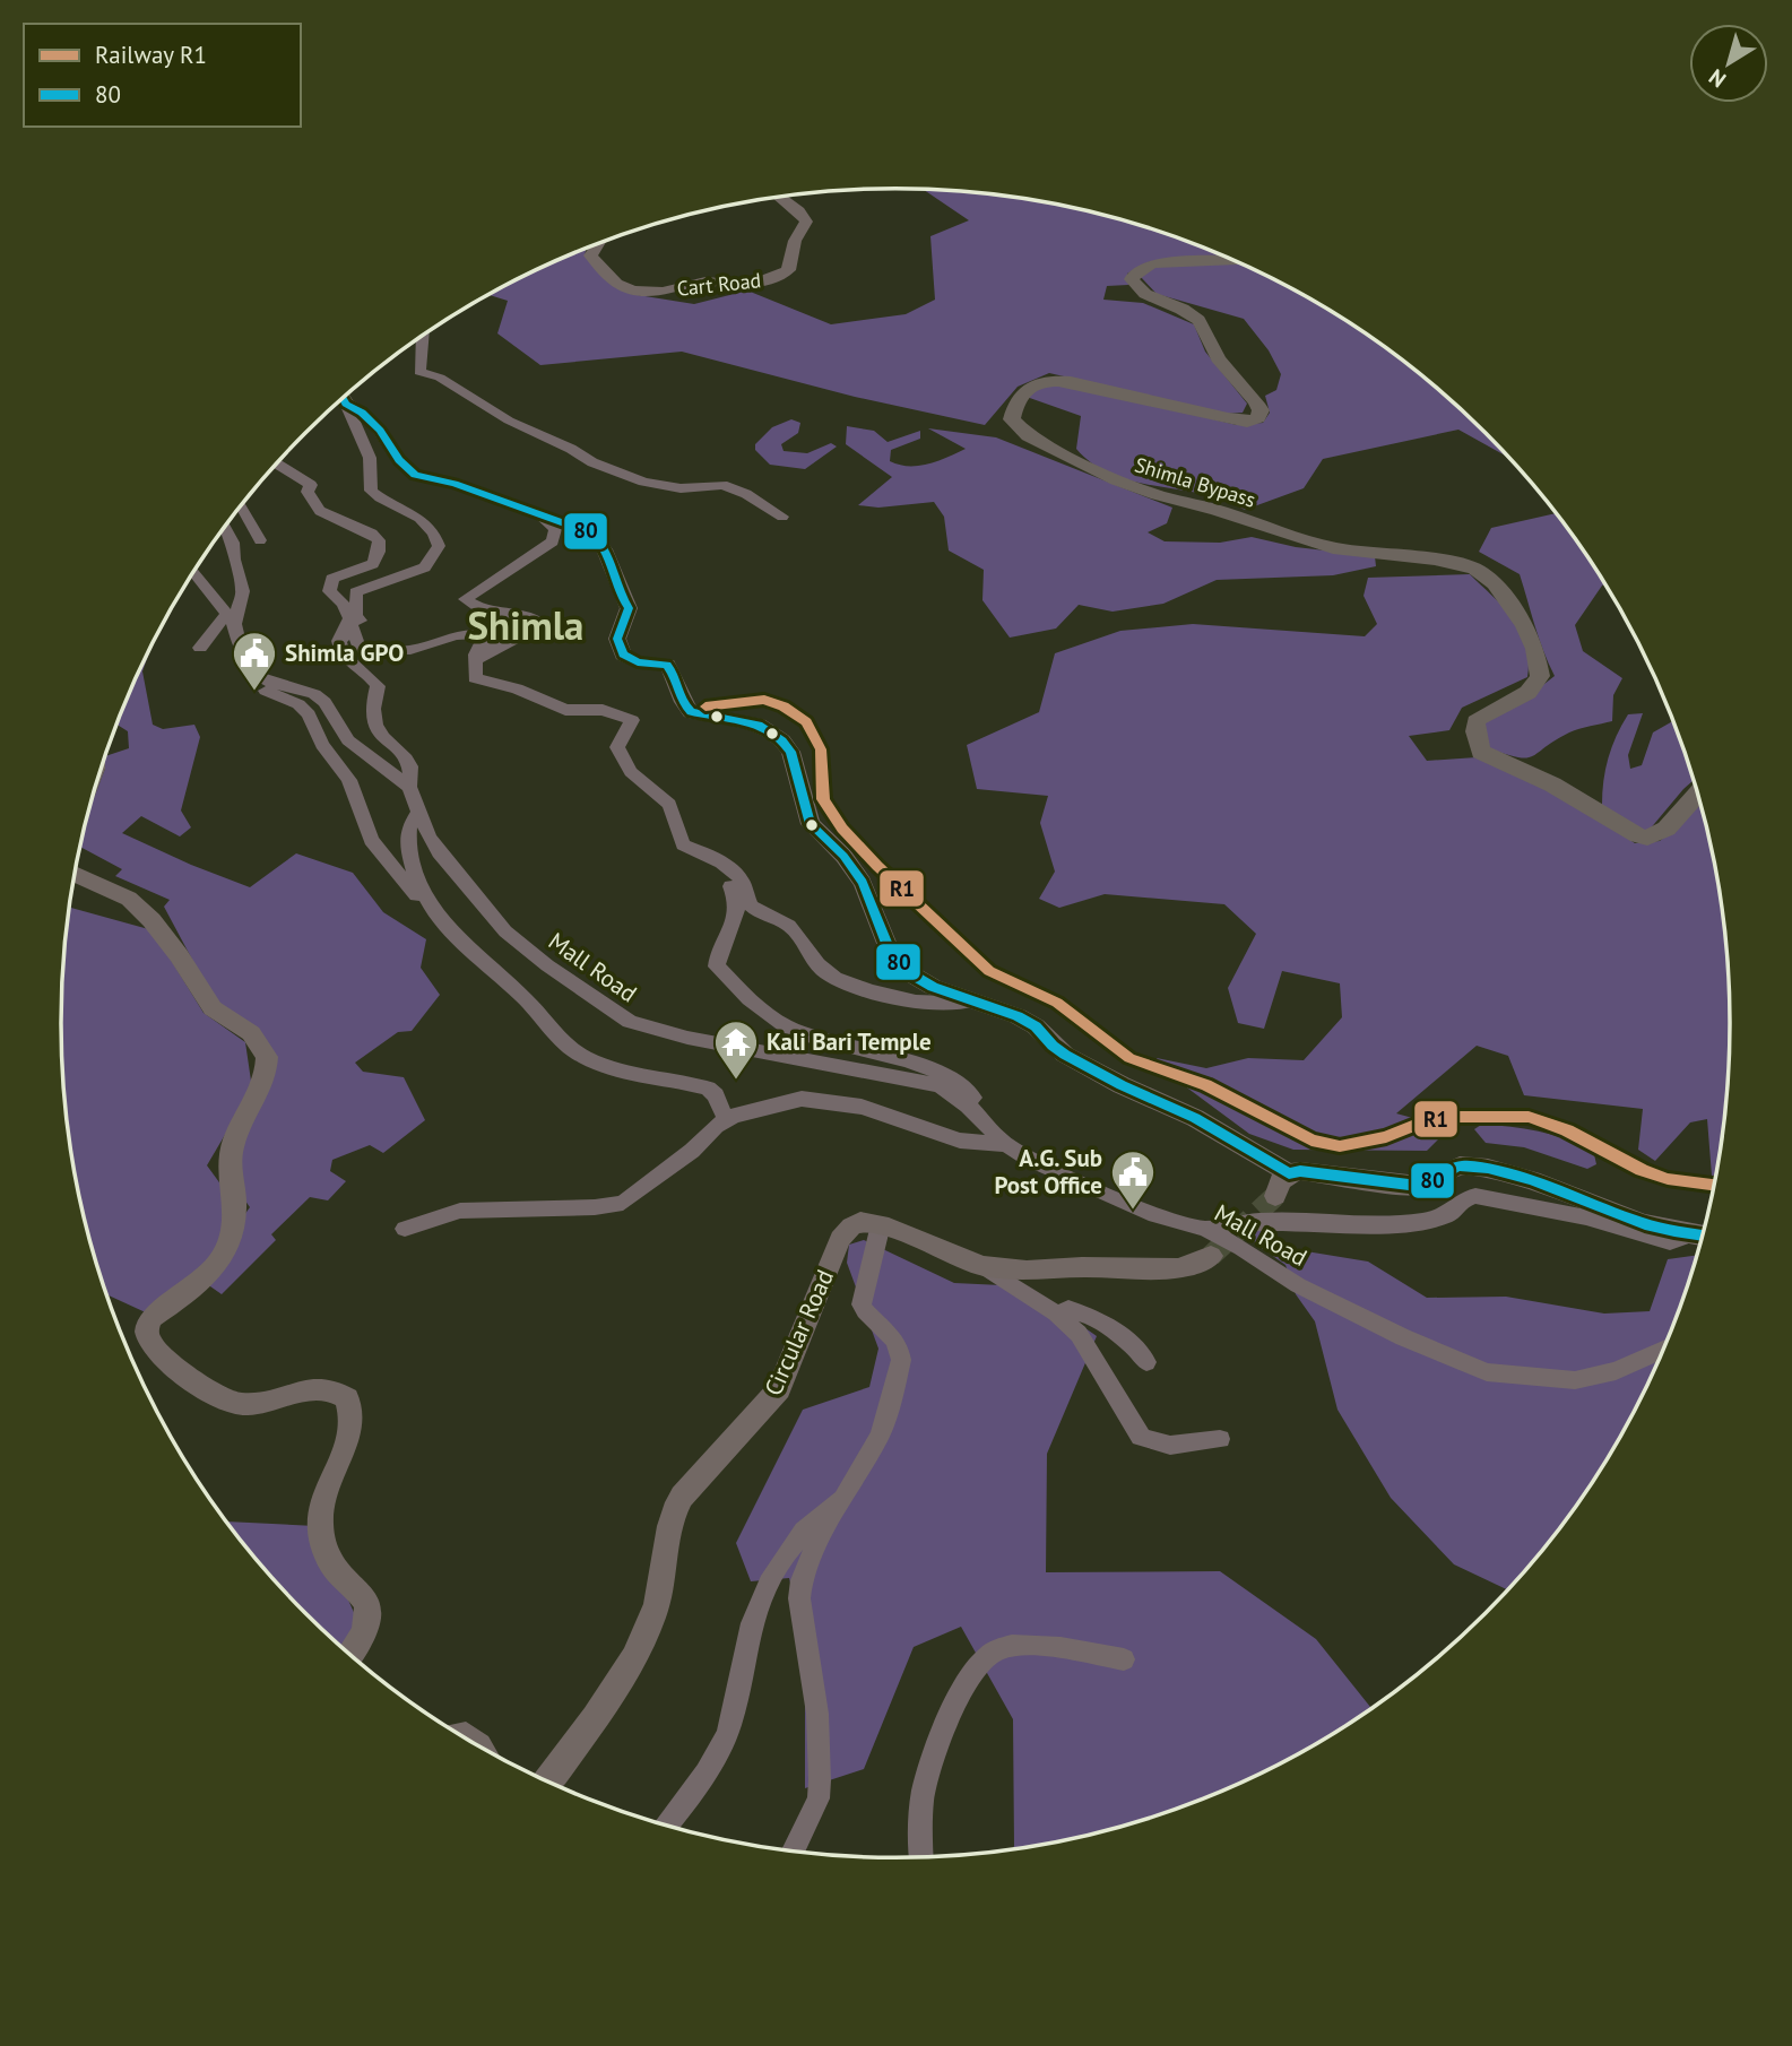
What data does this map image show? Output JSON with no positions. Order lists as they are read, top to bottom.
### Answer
{
  "streets": {
    "highway": ["Shimla Bypass"],
    "main road": ["Cart Road", "Circular Road"],
    "street": ["Mall Road"]
  },
  "districts": ["Shimla"],
  "places": {
    "public building": ["Shimla GPO", "A.G. Sub Post Office"],
    "temple": ["Kali Bari Temple"]
  },
  "lines": ["transit line 80", "rail line R1"],
  "legend": ["Railway R1", "80"],
  "north": "bottom left"
}
